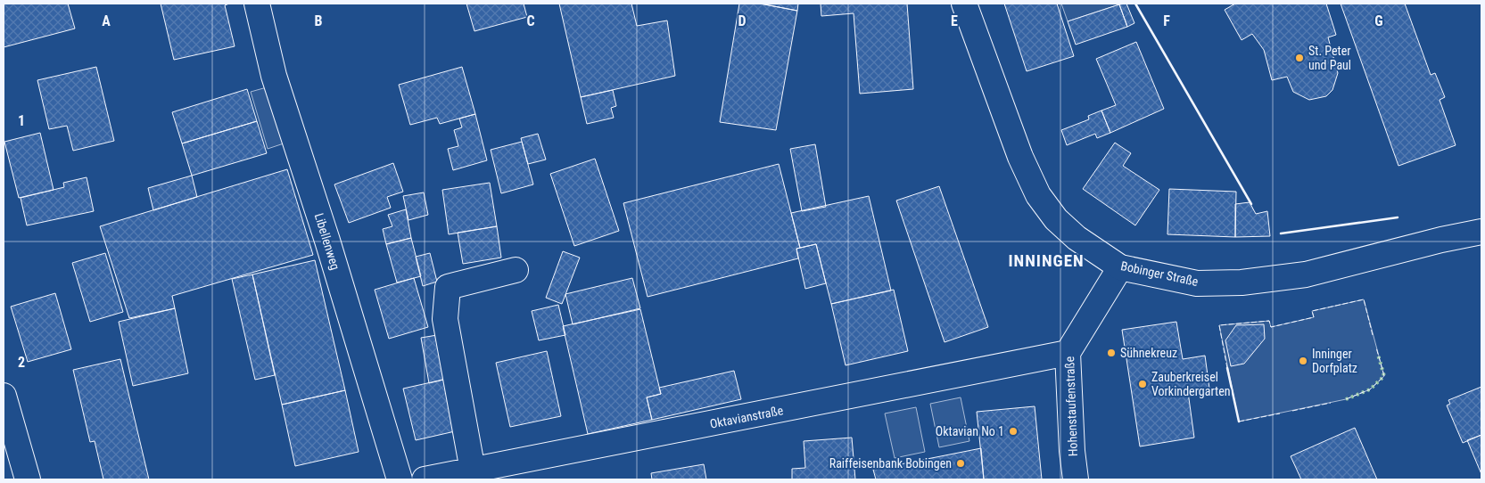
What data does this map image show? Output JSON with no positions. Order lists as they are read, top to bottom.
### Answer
{
  "streets": {
    "street": [
      "Libellenweg",
      "Bobinger Straße",
      "Hohenstaufenstraße",
      "Oktavianstraße"
    ]
  },
  "crossings": [
    ["Bobinger Straße", "Hohenstaufenstraße"],
    ["Hohenstaufenstraße", "Oktavianstraße"]
  ],
  "districts": ["INNINGEN"],
  "places": [
    "St. Peter und Paul",
    "Sühnekreuz",
    "Inninger Dorfplatz",
    "Zauberkreisel Vorkindergarten",
    "Oktavian No 1",
    "Raiffeisenbank Bobingen"
  ],
  "grid": {
    "columns": [
      "A",
      "B",
      "C",
      "D",
      "E",
      "F",
      "G"
    ],
    "rows": ["1", "2"]
  }
}
